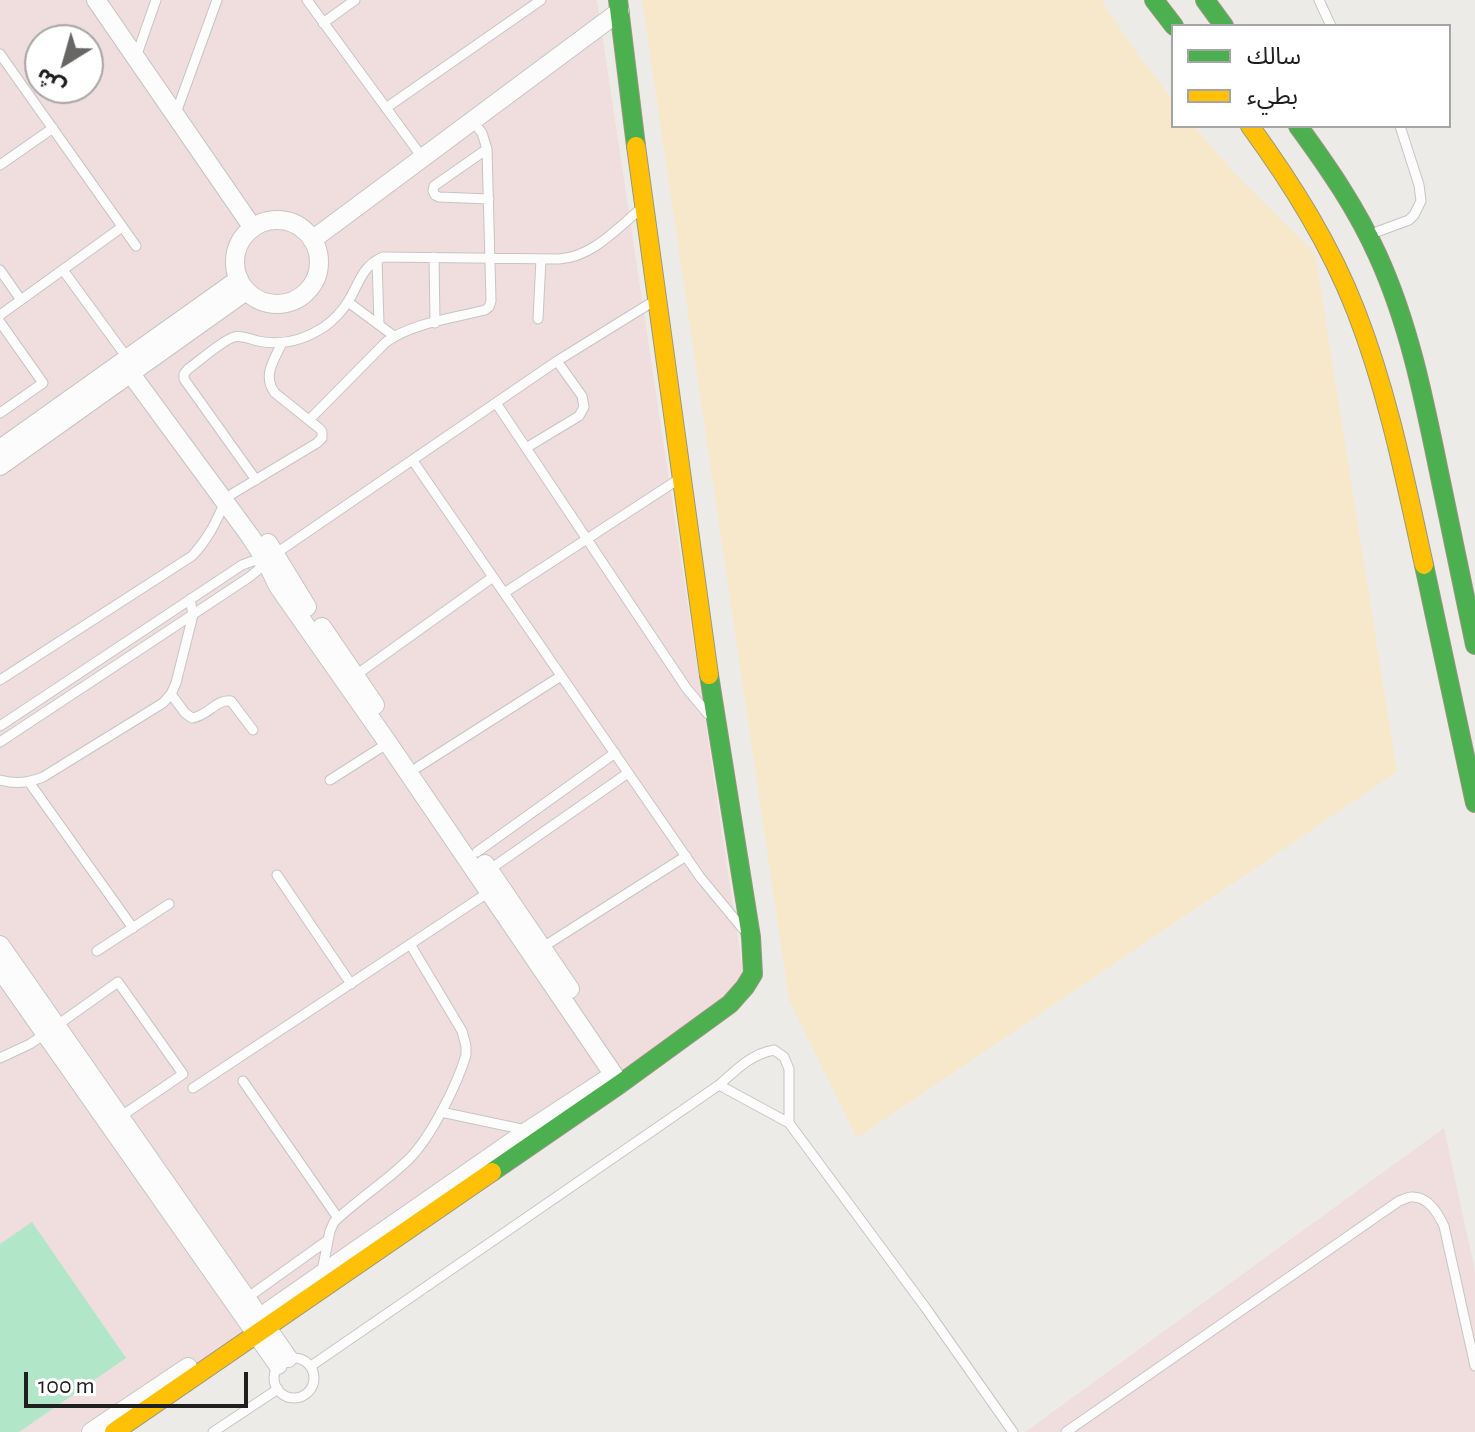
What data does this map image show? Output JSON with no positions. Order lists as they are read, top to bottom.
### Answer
{
  "legend": ["سالك", "بطيء"],
  "scale_bar": "100 m",
  "north": "bottom left"
}
